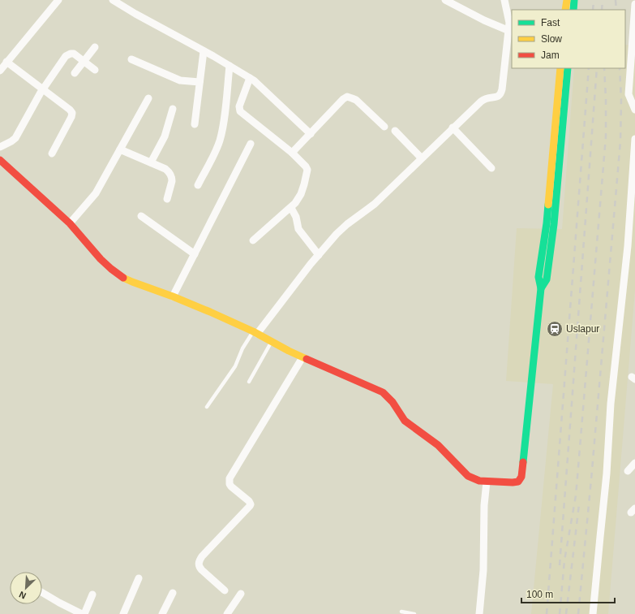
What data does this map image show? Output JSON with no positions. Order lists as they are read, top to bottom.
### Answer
{
  "places": {
    "station": ["Uslapur"]
  },
  "legend": ["Fast", "Slow", "Jam"],
  "scale_bar": "100 m",
  "north": "bottom left"
}
